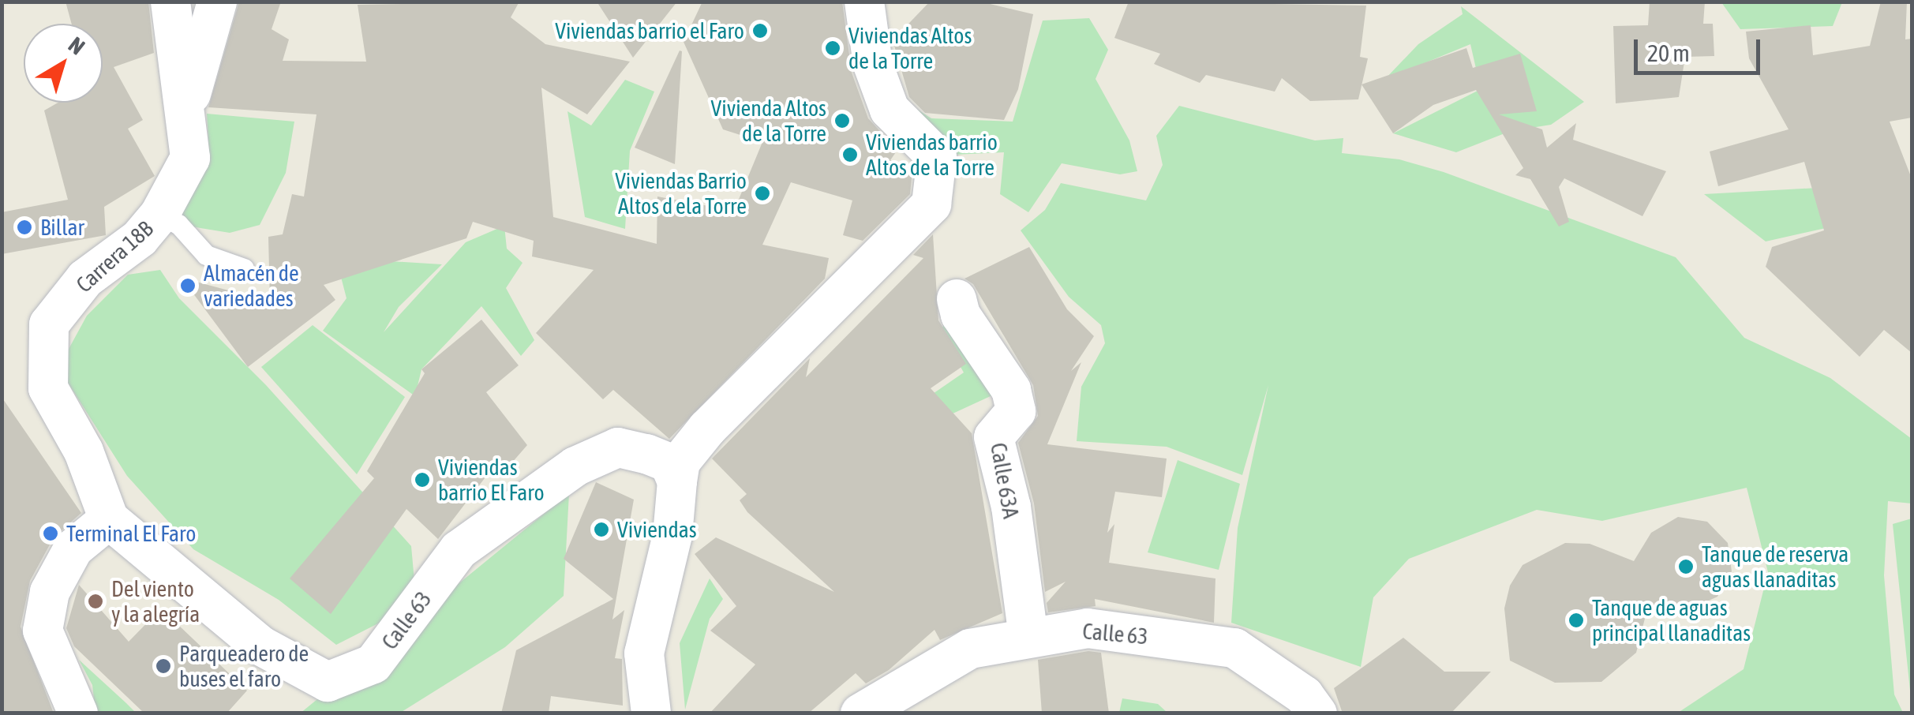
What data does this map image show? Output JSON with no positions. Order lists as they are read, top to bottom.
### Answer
{
  "streets": {
    "street": ["Carrera 18B", "Calle 63A", "Calle 63"]
  },
  "crossings": [
    ["Carrera 18B", "Calle 63"],
    ["Calle 63A", "Calle 63"]
  ],
  "places": [
    "Viviendas barrio el Faro",
    "Viviendas Altos de la Torre",
    "Vivienda Altos de la Torre",
    "Viviendas barrio Altos de la Torre",
    "Viviendas Barrio Altos d ela Torre",
    "Billar",
    "Almacén de variedades",
    "Viviendas barrio El Faro",
    "Viviendas",
    "Terminal El Faro",
    "Tanque de reserva aguas llanaditas",
    "Del viento y la alegría",
    "Tanque de aguas principal llanaditas",
    "Parqueadero de buses el faro"
  ],
  "scale_bar": "20 m",
  "north": "top right"
}
